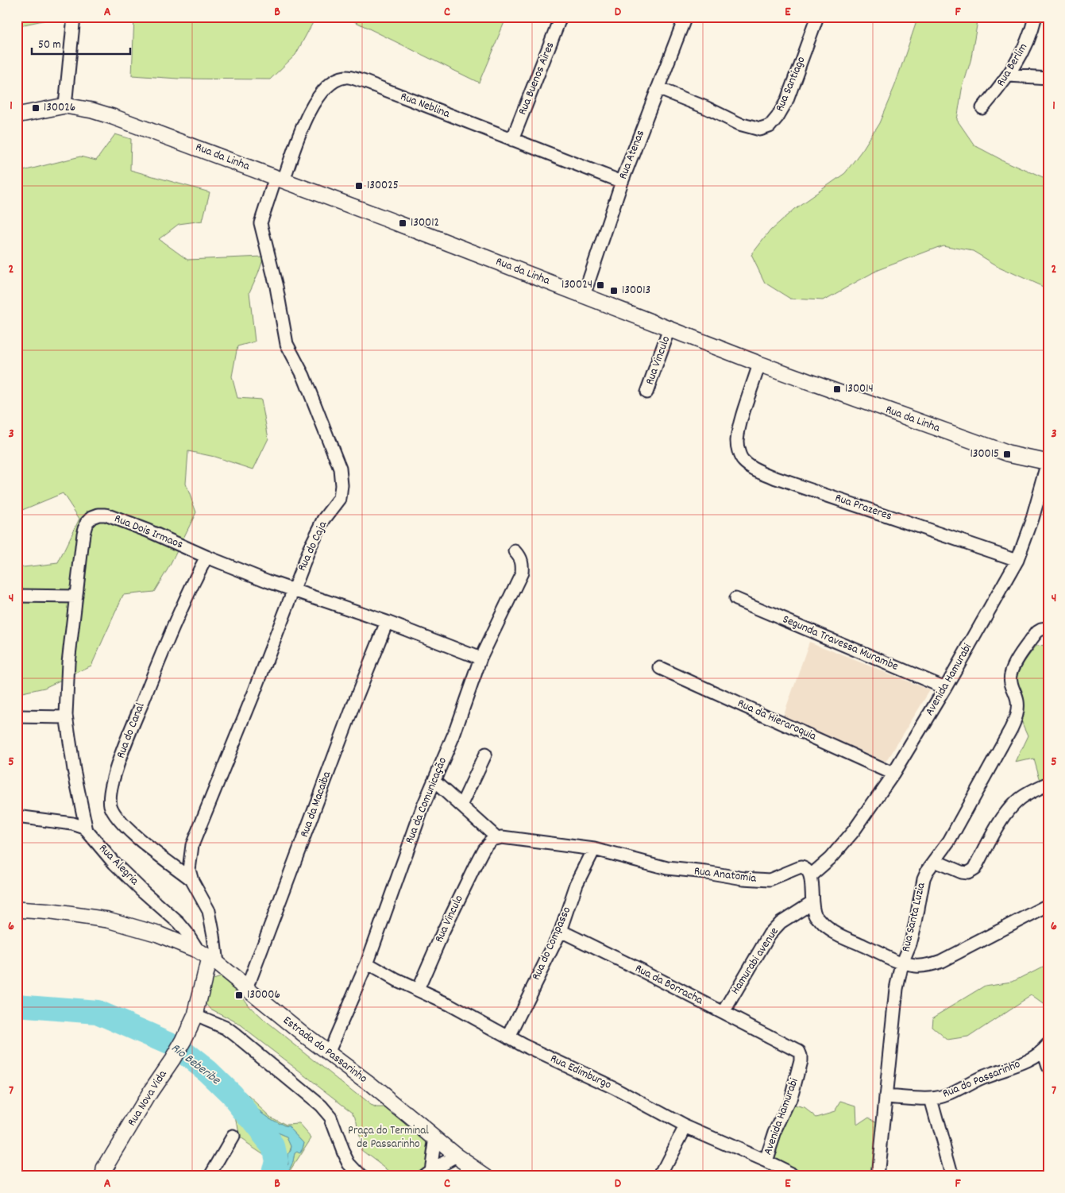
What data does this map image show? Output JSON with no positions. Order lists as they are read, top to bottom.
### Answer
{
  "streets": {
    "street": [
      "Rua Berlim",
      "Rua Buenos Aires",
      "Rua Santiago",
      "Rua Neblina",
      "Rua Atenas",
      "Rua da Linha",
      "Rua Vinculo",
      "Rua Prazeres",
      "Rua Dois Irmaos",
      "Rua do Caja",
      "Segunda Travessa Murambe",
      "Avenida Hamurabi",
      "Rua da Hieraroquia",
      "Rua do Canal",
      "Rua da Comunicação",
      "Rua da Macaiba",
      "Rua Alegria",
      "Rua Anatomia",
      "Rua Santa Luzia",
      "Rua do Compasso",
      "Hamurabi avenue",
      "Rua da Borracha",
      "Estrada do Passarinho",
      "Rua Edimburgo",
      "Rua do Passarinho",
      "Rua Nova Vida"
    ]
  },
  "crossings": [
    ["Rua Buenos Aires", "Rua Neblina"],
    ["Rua Santiago", "Rua Atenas"],
    ["Rua Neblina", "Rua Atenas"],
    ["Rua Neblina", "Rua da Linha"],
    ["Rua Neblina", "Rua do Caja"],
    ["Rua Atenas", "Rua da Linha"],
    ["Rua da Linha", "Rua Vinculo"],
    ["Rua da Linha", "Rua Prazeres"],
    ["Rua da Linha", "Rua do Caja"],
    ["Rua da Linha", "Avenida Hamurabi"],
    ["Rua Vinculo", "Rua Anatomia"],
    ["Rua Vinculo", "Rua Edimburgo"],
    ["Rua Prazeres", "Avenida Hamurabi"],
    ["Rua Dois Irmaos", "Rua do Caja"],
    ["Rua Dois Irmaos", "Rua do Canal"],
    ["Rua Dois Irmaos", "Rua da Comunicação"],
    ["Rua Dois Irmaos", "Rua da Macaiba"],
    ["Rua Dois Irmaos", "Rua Alegria"],
    ["Rua do Caja", "Rua do Canal"],
    ["Segunda Travessa Murambe", "Avenida Hamurabi"],
    ["Avenida Hamurabi", "Rua da Hieraroquia"],
    ["Avenida Hamurabi", "Rua Anatomia"],
    ["Avenida Hamurabi", "Rua da Borracha"],
    ["Avenida Hamurabi", "Rua Edimburgo"],
    ["Rua da Comunicação", "Estrada do Passarinho"],
    ["Rua da Comunicação", "Rua Edimburgo"],
    ["Rua da Macaiba", "Estrada do Passarinho"],
    ["Rua Alegria", "Estrada do Passarinho"],
    ["Rua Alegria", "Rua Nova Vida"],
    ["Rua Anatomia", "Rua do Compasso"],
    ["Rua Santa Luzia", "Rua do Passarinho"],
    ["Rua do Compasso", "Rua da Borracha"],
    ["Rua do Compasso", "Rua Edimburgo"],
    ["Hamurabi avenue", "Rua da Borracha"],
    ["Estrada do Passarinho", "Rua Nova Vida"]
  ],
  "water": ["Rio Beberibe"],
  "parks": ["Praça do Terminal de Passarinho"],
  "places": {
    "transit": [
      "130026",
      "130025",
      "130012",
      "130024",
      "130013",
      "130014",
      "130015",
      "130006"
    ]
  },
  "scale_bar": "50 m",
  "grid": {
    "columns": [
      "A",
      "B",
      "C",
      "D",
      "E",
      "F"
    ],
    "rows": [
      "1",
      "2",
      "3",
      "4",
      "5",
      "6",
      "7"
    ]
  }
}
